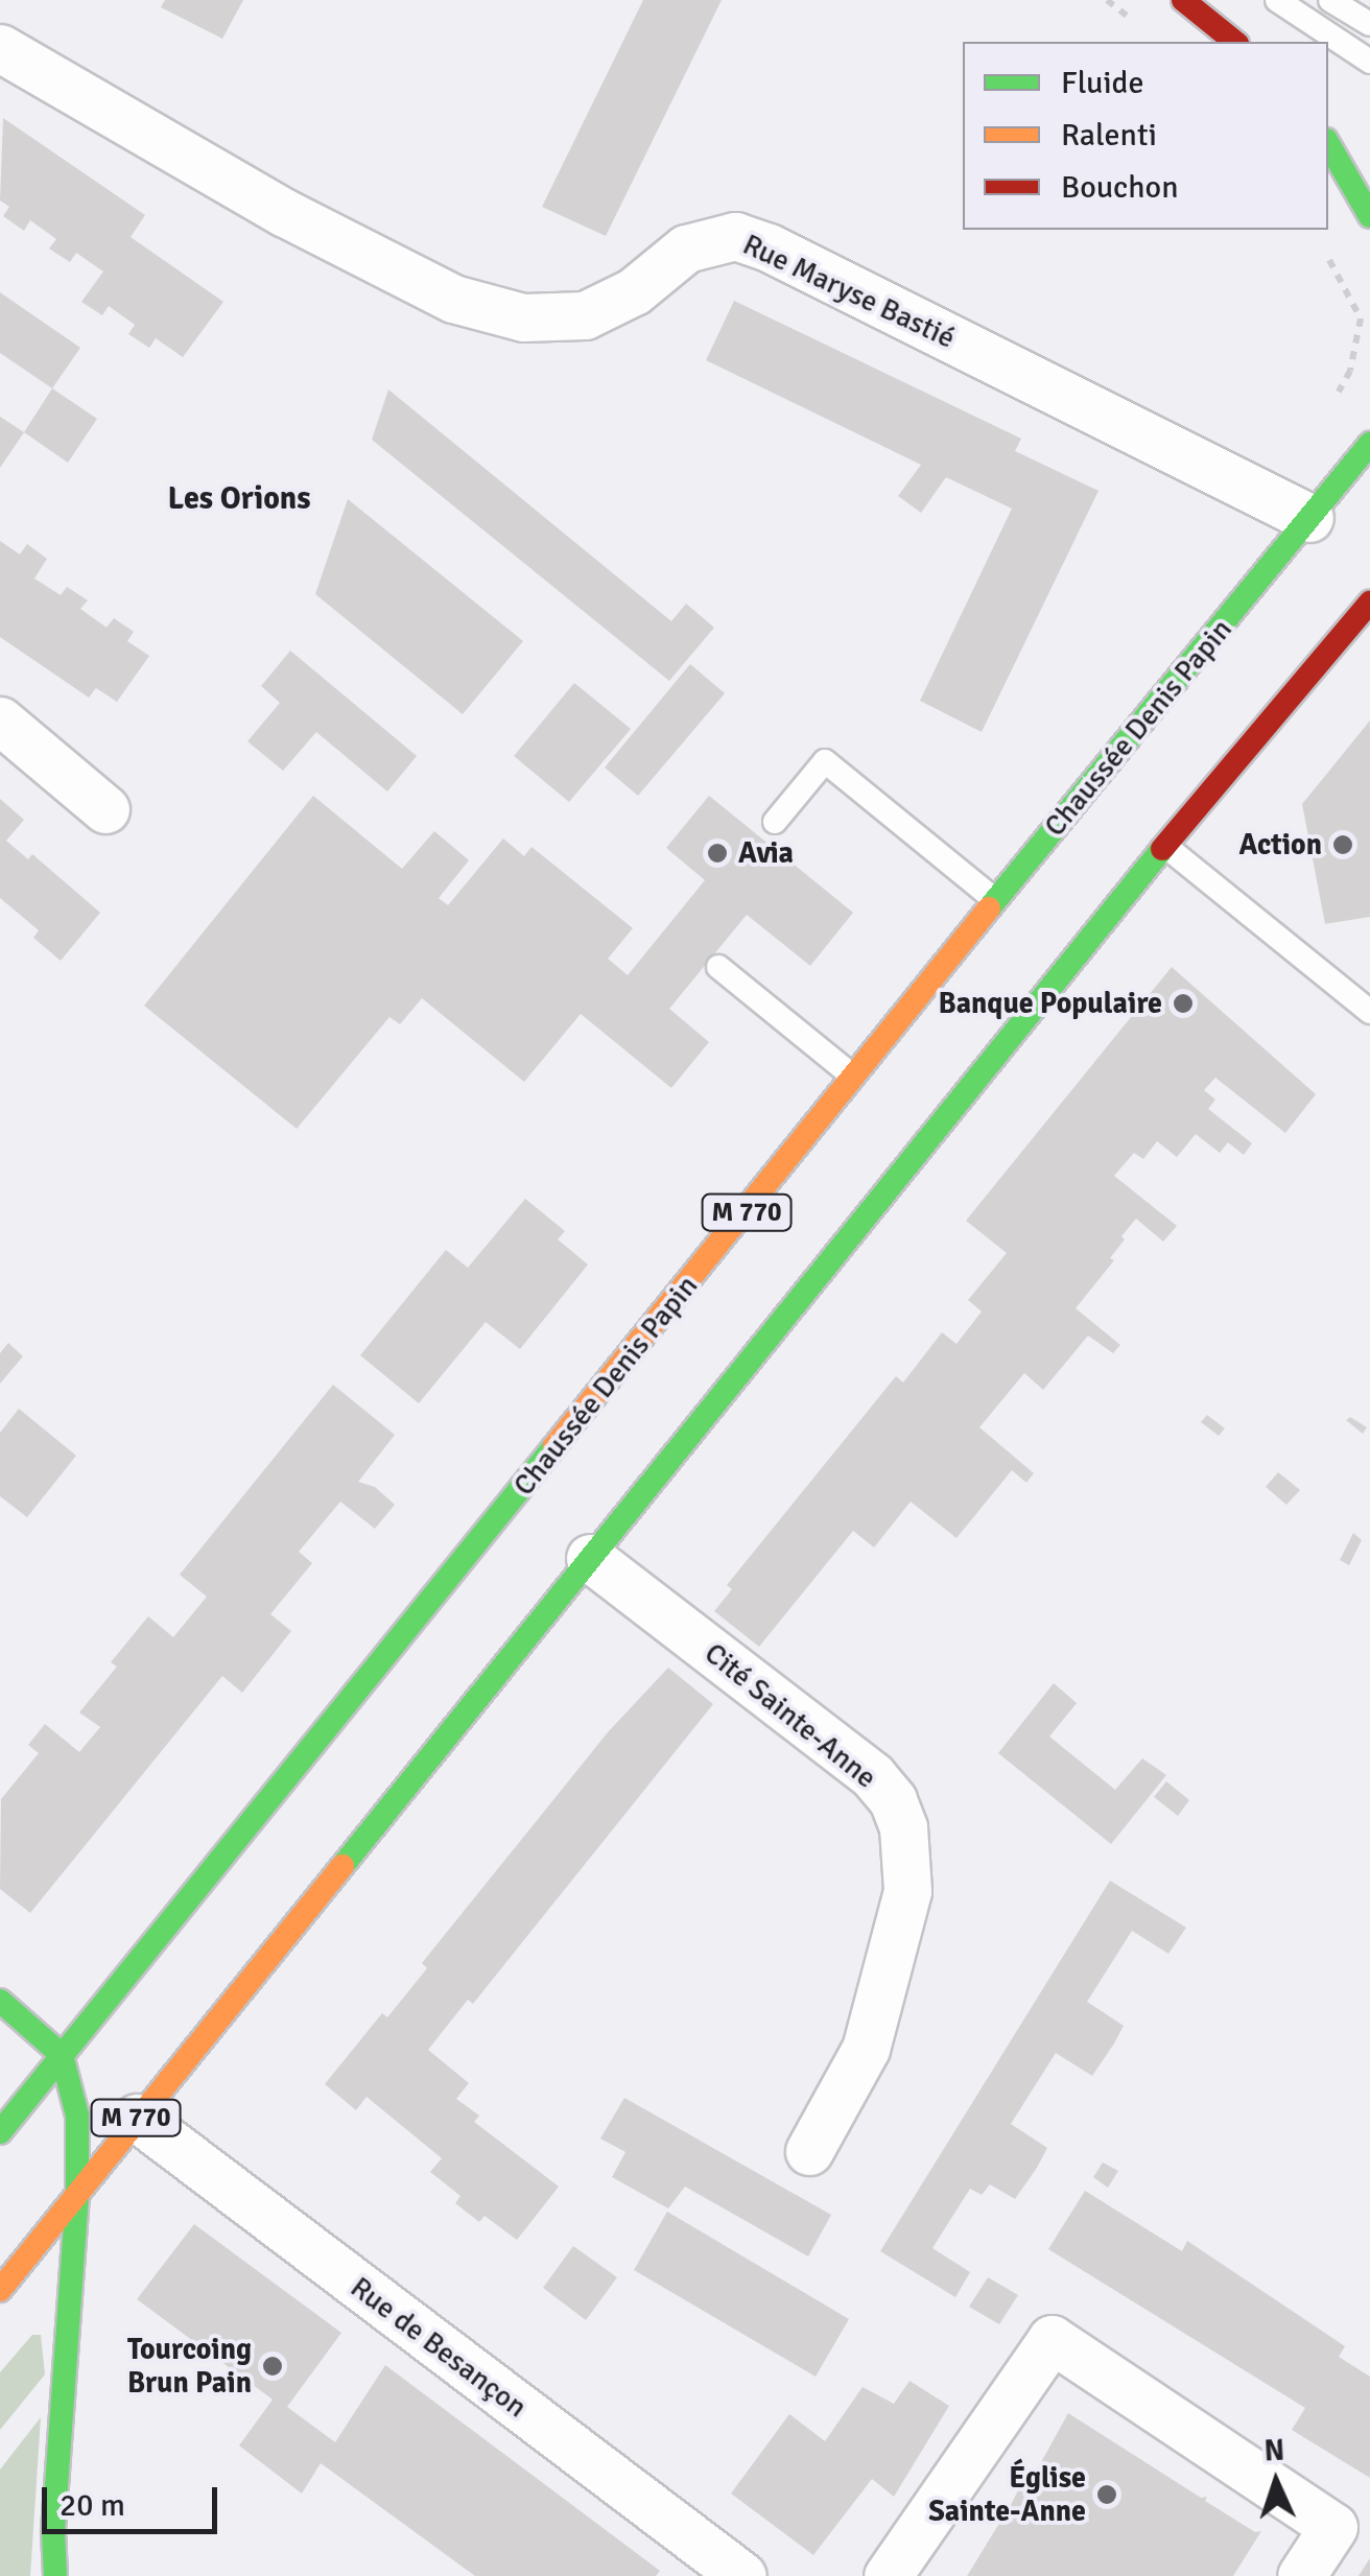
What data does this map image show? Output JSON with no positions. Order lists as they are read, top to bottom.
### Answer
{
  "streets": {
    "main road": ["Chaussée Denis Papin", "M 770"],
    "street": ["Rue Maryse Bastié", "Cité Sainte-Anne", "Rue de Besançon"]
  },
  "crossings": [
    ["Rue Maryse Bastié", "Chaussée Denis Papin"],
    ["M 770", "Cité Sainte-Anne"],
    ["M 770", "Rue de Besançon"]
  ],
  "districts": ["Les Orions"],
  "places": [
    "Action",
    "Avia",
    "Banque Populaire",
    "Tourcoing Brun Pain",
    "Église Sainte-Anne"
  ],
  "legend": ["Fluide", "Ralenti", "Bouchon"],
  "scale_bar": "20 m",
  "north": "top"
}
